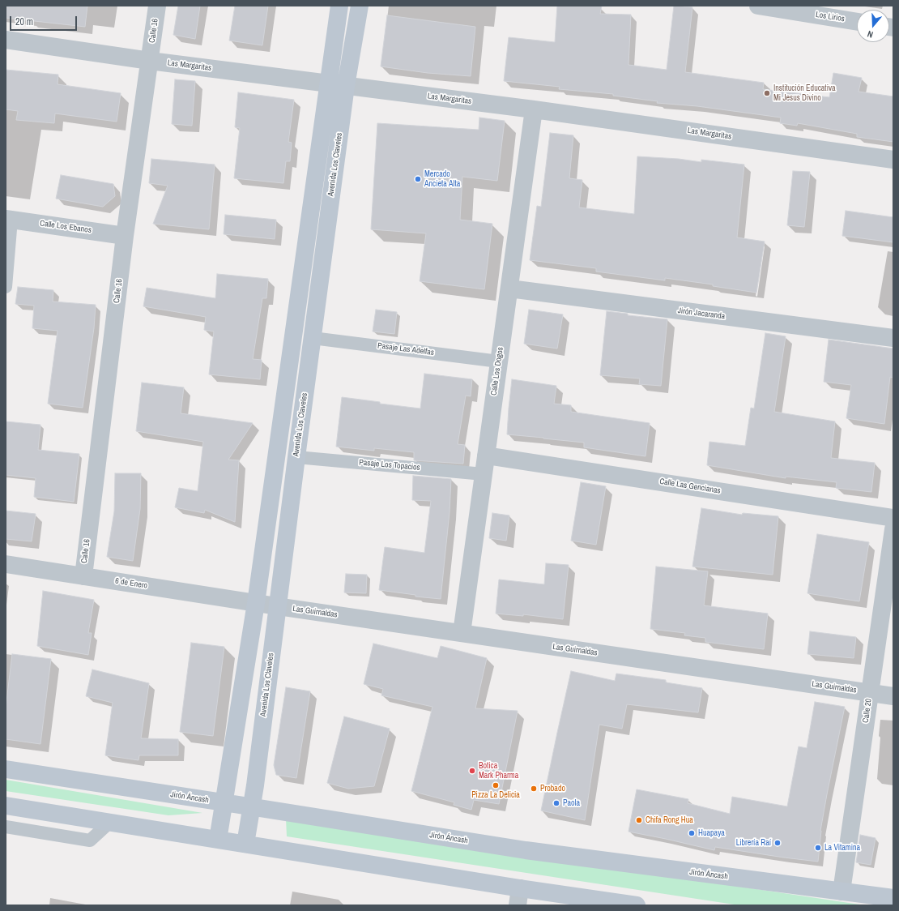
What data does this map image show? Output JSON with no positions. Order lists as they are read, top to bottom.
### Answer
{
  "streets": {
    "street": [
      "Los Lirios",
      "Calle 16",
      "Las Margaritas",
      "Avenida Los Claveles",
      "Calle Los Ebanos",
      "Jirón Jacaranda",
      "Calle Los Dogos",
      "Calle Las Gencianas",
      "6 de Enero",
      "Las Guirnaldas",
      "Calle 20",
      "Jirón Áncash"
    ],
    "lane": ["Pasaje Las Adelfas", "Pasaje Los Topacios"]
  },
  "crossings": [
    ["Calle 16", "Las Margaritas"],
    ["Calle 16", "Calle Los Ebanos"],
    ["Calle 16", "6 de Enero"],
    ["Las Margaritas", "Avenida Los Claveles"],
    ["Las Margaritas", "Calle Los Dogos"],
    ["Avenida Los Claveles", "Pasaje Las Adelfas"],
    ["Avenida Los Claveles", "Pasaje Los Topacios"],
    ["Avenida Los Claveles", "Las Guirnaldas"],
    ["Avenida Los Claveles", "Jirón Áncash"],
    ["Jirón Jacaranda", "Calle Los Dogos"],
    ["Pasaje Las Adelfas", "Calle Los Dogos"],
    ["Calle Los Dogos", "Pasaje Los Topacios"],
    ["Calle Los Dogos", "Calle Las Gencianas"],
    ["Calle Los Dogos", "Las Guirnaldas"],
    ["6 de Enero", "Las Guirnaldas"],
    ["Las Guirnaldas", "Calle 20"],
    ["Calle 20", "Jirón Áncash"]
  ],
  "places": [
    "Institución Educativa Mi Jesus Divino",
    "Mercado Ancieta Alta",
    "Botica Mark Pharma",
    "Pizza La Delicia",
    "Probado",
    "Paola",
    "Chifa Rong Hua",
    "Huapaya",
    "Librería Raí",
    "La Vitamina"
  ],
  "scale_bar": "20 m",
  "north": "bottom"
}
